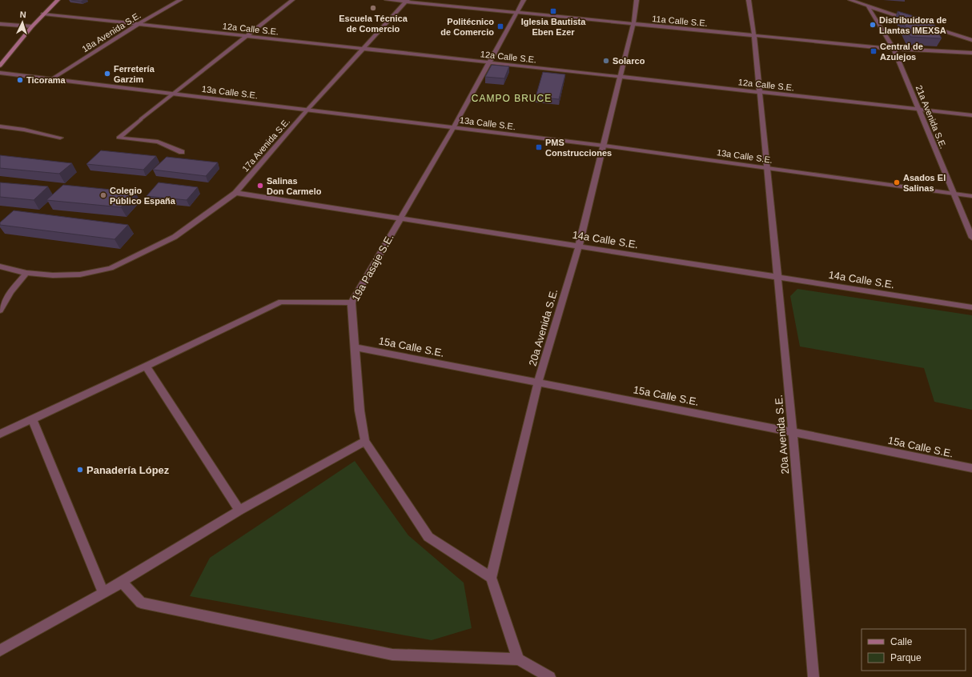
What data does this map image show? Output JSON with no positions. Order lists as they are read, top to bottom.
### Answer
{
  "streets": {
    "street": [
      "11a Calle S.E.",
      "12a Calle S.E.",
      "18a Avenida S.E.",
      "13a Calle S.E.",
      "21a Avenida S.E.",
      "17a Avenida S.E.",
      "14a Calle S.E.",
      "19a Pasaje S.E.",
      "20a Avenida S.E.",
      "15a Calle S.E."
    ]
  },
  "crossings": [
    ["11a Calle S.E.", "21a Avenida S.E."],
    ["11a Calle S.E.", "17a Avenida S.E."],
    ["11a Calle S.E.", "19a Pasaje S.E."],
    ["11a Calle S.E.", "20a Avenida S.E."],
    ["12a Calle S.E.", "18a Avenida S.E."],
    ["12a Calle S.E.", "21a Avenida S.E."],
    ["12a Calle S.E.", "17a Avenida S.E."],
    ["12a Calle S.E.", "19a Pasaje S.E."],
    ["12a Calle S.E.", "20a Avenida S.E."],
    ["18a Avenida S.E.", "13a Calle S.E."],
    ["13a Calle S.E.", "21a Avenida S.E."],
    ["13a Calle S.E.", "17a Avenida S.E."],
    ["13a Calle S.E.", "19a Pasaje S.E."],
    ["13a Calle S.E.", "20a Avenida S.E."],
    ["17a Avenida S.E.", "14a Calle S.E."],
    ["14a Calle S.E.", "19a Pasaje S.E."],
    ["14a Calle S.E.", "20a Avenida S.E."],
    ["19a Pasaje S.E.", "20a Avenida S.E."],
    ["19a Pasaje S.E.", "15a Calle S.E."],
    ["20a Avenida S.E.", "15a Calle S.E."]
  ],
  "districts": ["CAMPO BRUCE"],
  "places": {
    "other": [
      "Escuela Técnica de Comercio",
      "Distribuidora de Llantas IMEXSA",
      "Solarco",
      "Ferretería Garzim",
      "Ticorama",
      "Asados El Salinas",
      "Salinas Don Carmelo",
      "Colegio Público España",
      "Panadería López"
    ],
    "transit": [
      "Iglesia Bautista Eben Ezer",
      "Politécnico de Comercio",
      "Central de Azulejos",
      "PMS Construcciones"
    ]
  },
  "legend": ["Calle", "Parque"],
  "north": "top"
}
